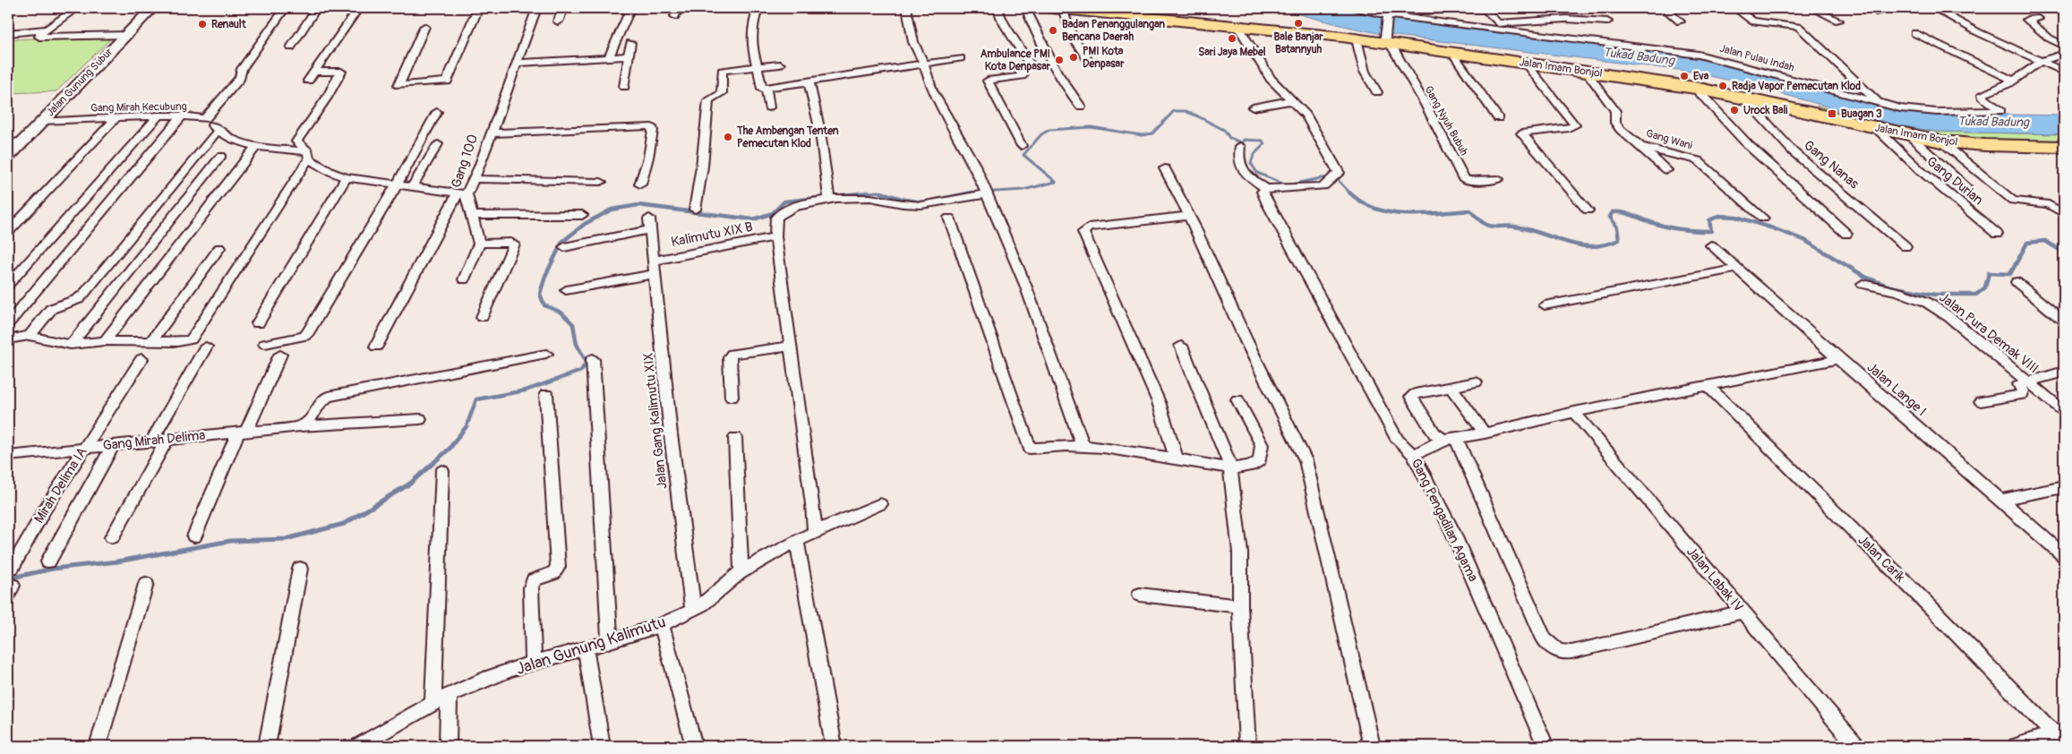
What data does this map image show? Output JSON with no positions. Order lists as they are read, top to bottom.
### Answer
{
  "streets": {
    "highway": ["Jalan Imam Bonjol"],
    "street": [
      "Jalan Pulau Indah",
      "Jalan Gunung Subur",
      "Gang Mirah Kecubung",
      "Gang Nyuh Bubuh",
      "Gang Wani",
      "Gang 100",
      "Gang Nanas",
      "Gang Durian",
      "Kalimutu XIX B",
      "Jalan Pura Demak VIII",
      "Jalan Lange I",
      "Jalan Gang Kalimutu XIX",
      "Gang Mirah Delima",
      "Mirah Delima IA",
      "Gang Pengadilan Agama",
      "Jalan Carik",
      "Jalan Labak IV",
      "Jalan Gunung Kalimutu"
    ]
  },
  "crossings": [
    ["Jalan Imam Bonjol", "Gang Nyuh Bubuh"],
    ["Jalan Imam Bonjol", "Gang Wani"],
    ["Jalan Imam Bonjol", "Gang Nanas"],
    ["Jalan Imam Bonjol", "Gang Durian"],
    ["Jalan Gunung Subur", "Gang Mirah Kecubung"],
    ["Kalimutu XIX B", "Jalan Gang Kalimutu XIX"],
    ["Jalan Gang Kalimutu XIX", "Jalan Gunung Kalimutu"],
    ["Gang Mirah Delima", "Mirah Delima IA"]
  ],
  "water": ["Tukad Badung"],
  "places": {
    "other": [
      "Bale Banjar Batannyuh",
      "Renault",
      "Badan Penanggulangan Bencana Daerah",
      "Sari Jaya Mebel",
      "PMI Kota Denpasar",
      "Ambulance PMI Kota Denpasar",
      "Eva",
      "Radja Vapor Pemecutan Klod",
      "Urock Bali",
      "The Ambengan Tenten Pemecutan Klod"
    ],
    "transit": ["Buagan 3"]
  }
}
